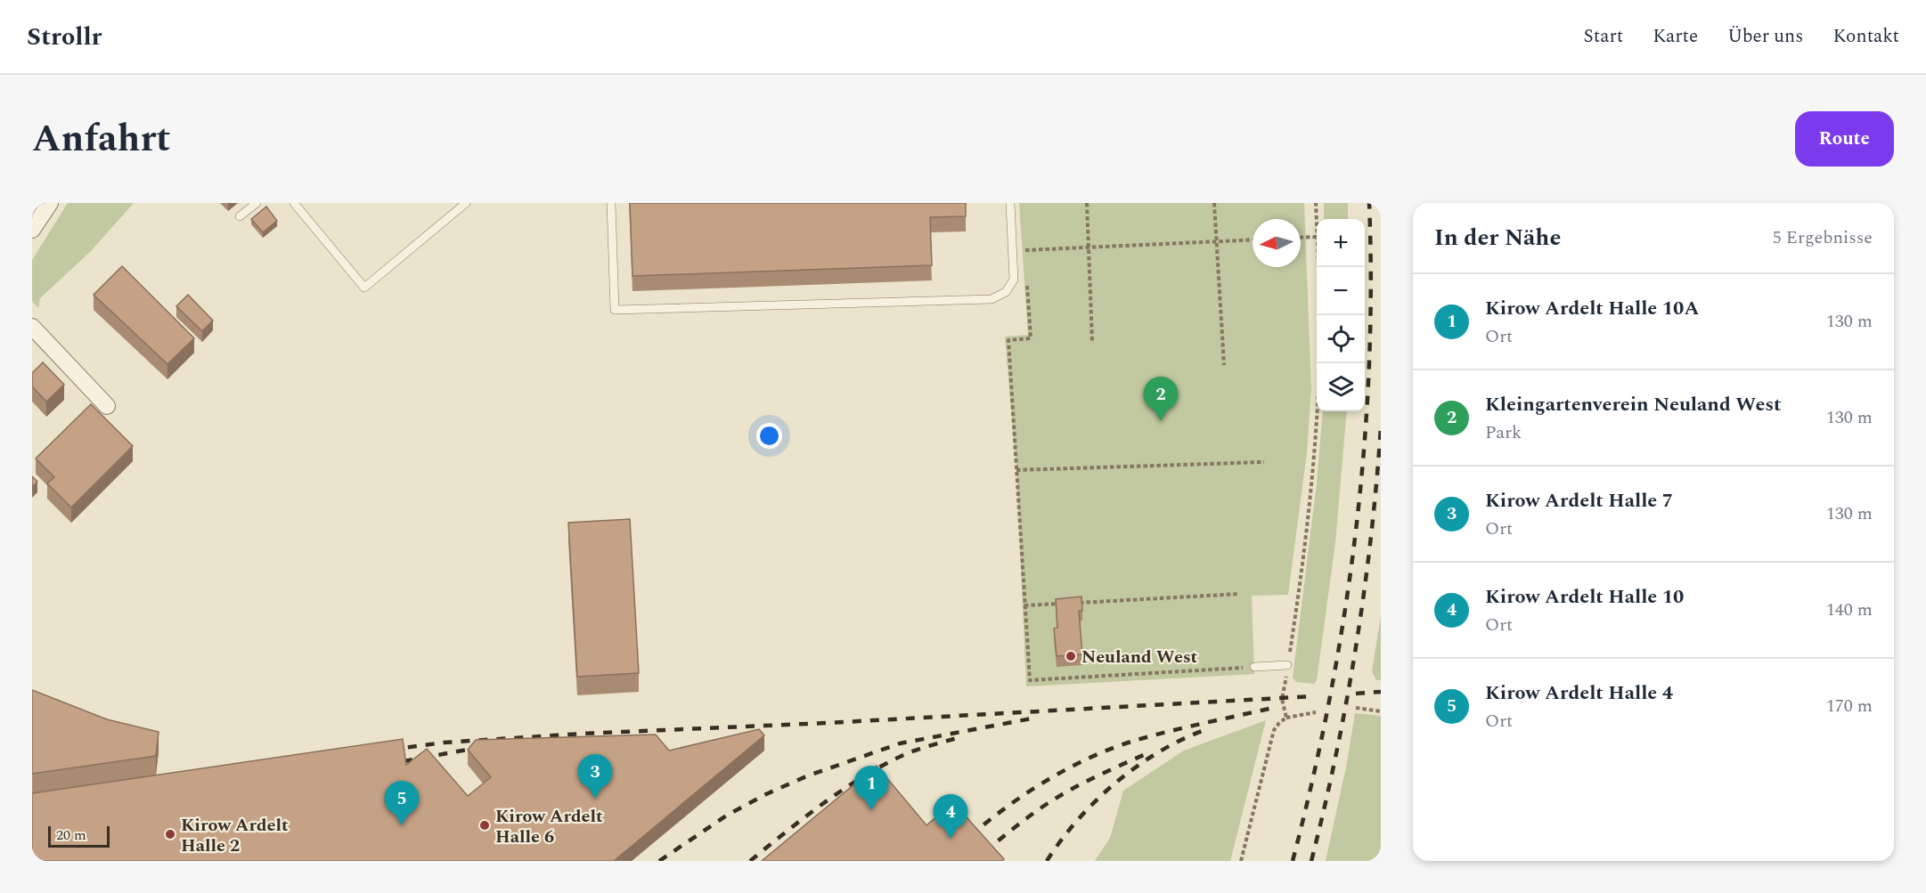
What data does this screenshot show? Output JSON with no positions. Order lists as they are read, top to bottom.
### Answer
{
  "places": ["Neuland West", "Kirow Ardelt Halle 6", "Kirow Ardelt Halle 2"],
  "scale_bar": "20 m",
  "north": "left",
  "page": {
    "header": "Strollr",
    "nav": [
      "Start",
      "Karte",
      "Über uns",
      "Kontakt"
    ],
    "title": "Anfahrt",
    "buttons": "Route",
    "heading": ["In der Nähe", "5 Ergebnisse"],
    "map_buttons": ["+", "−"],
    "list": [
      {
        "mark": "1",
        "name": "Kirow Ardelt Halle 10A",
        "note": "Ort",
        "value": "130 m"
      },
      {
        "mark": "2",
        "name": "Kleingartenverein Neuland West",
        "note": "Park",
        "value": "130 m"
      },
      {
        "mark": "3",
        "name": "Kirow Ardelt Halle 7",
        "note": "Ort",
        "value": "130 m"
      },
      {
        "mark": "4",
        "name": "Kirow Ardelt Halle 10",
        "note": "Ort",
        "value": "140 m"
      },
      {
        "mark": "5",
        "name": "Kirow Ardelt Halle 4",
        "note": "Ort",
        "value": "170 m"
      }
    ],
    "pins": [
      "2",
      "3",
      "1",
      "5",
      "4"
    ],
    "scale": "20 m"
  }
}
